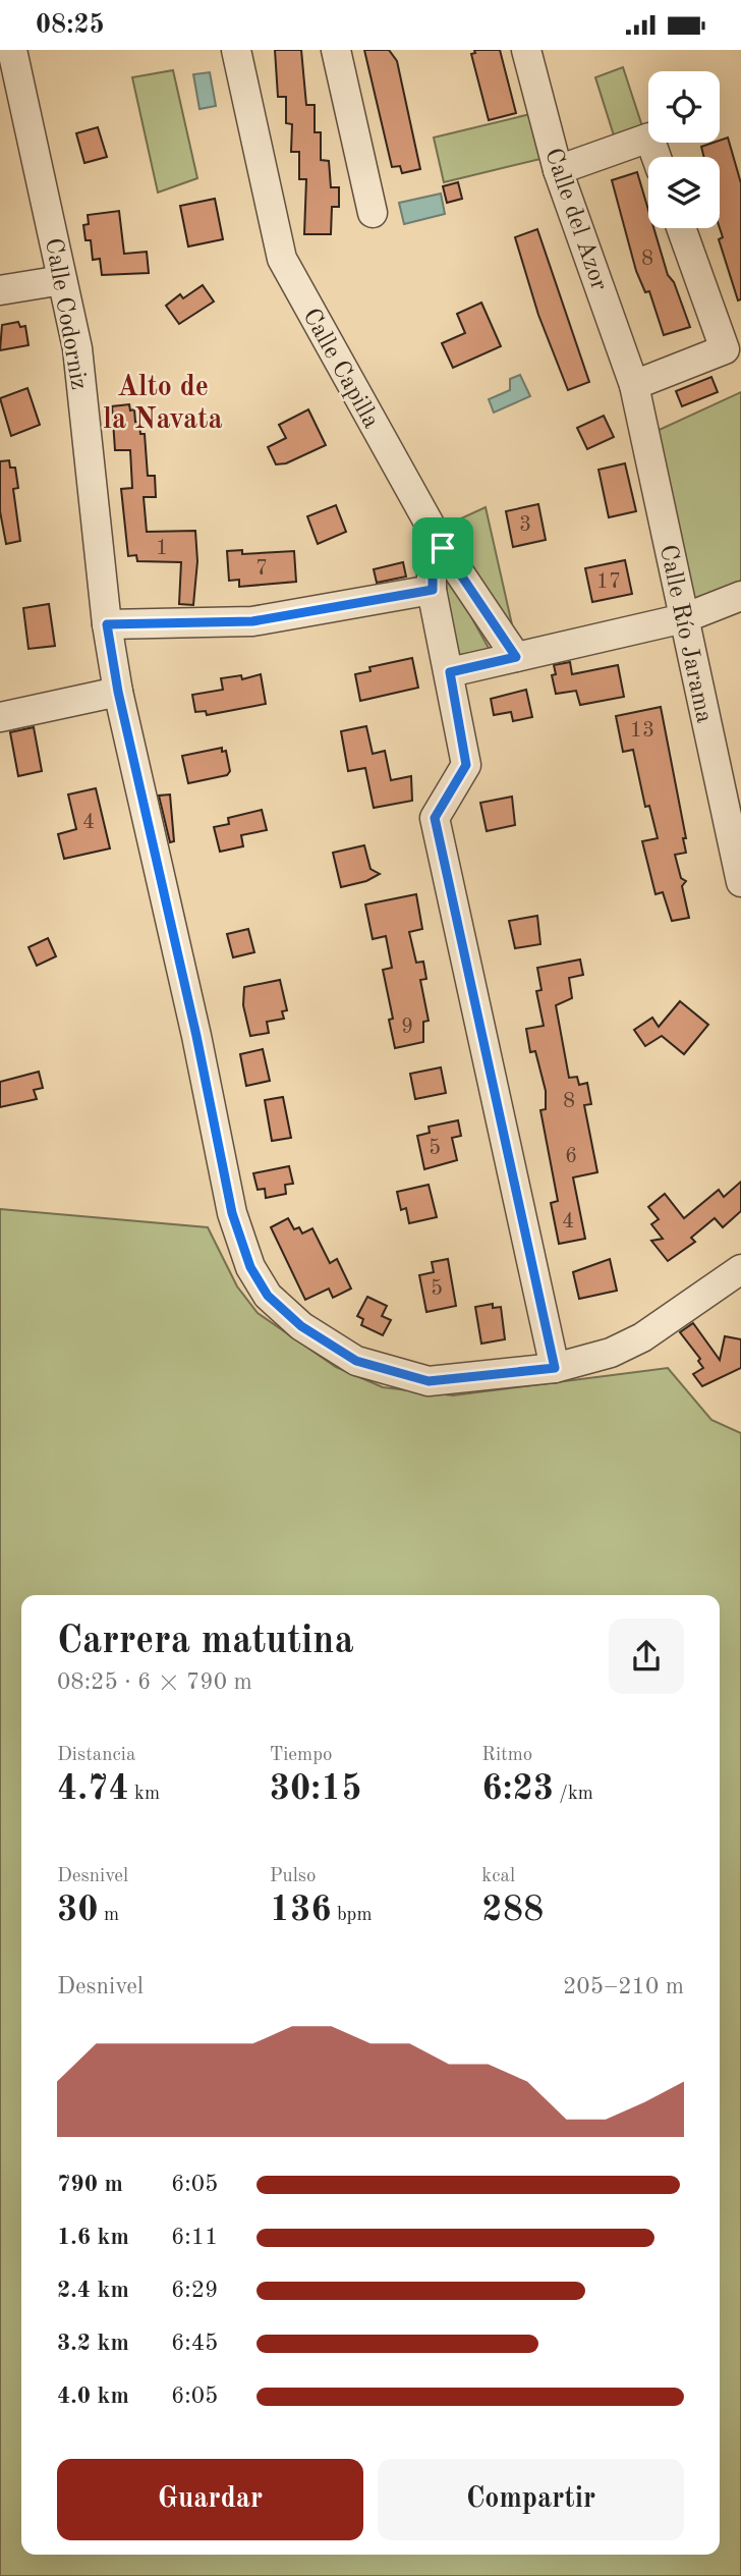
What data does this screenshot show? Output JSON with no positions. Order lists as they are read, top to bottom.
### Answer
{
  "streets": {
    "street": [
      "Calle del Azor",
      "Calle Codorniz",
      "Calle Capilla",
      "Calle Río Jarama"
    ]
  },
  "crossings": [
    ["Calle del Azor", "Calle Río Jarama"]
  ],
  "districts": ["Alto de la Navata"],
  "house_numbers": [
    "8",
    "3",
    "1",
    "7",
    "17",
    "13",
    "4",
    "9",
    "8",
    "5",
    "6",
    "4",
    "5"
  ],
  "page": {
    "status": "08:25",
    "heading": ["Carrera matutina", "08:25 · 6 × 790 m"],
    "stats": [
      ["Distancia", "4.74 km"],
      ["Tiempo", "30:15"],
      ["Ritmo", "6:23 /km"],
      ["Desnivel", "30 m"],
      ["Pulso", "136 bpm"],
      ["kcal", "288"]
    ],
    "chart": ["Desnivel", "205–210 m"],
    "list": [
      {
        "name": "790 m",
        "note": "6:05"
      },
      {
        "name": "1.6 km",
        "note": "6:11"
      },
      {
        "name": "2.4 km",
        "note": "6:29"
      },
      {
        "name": "3.2 km",
        "note": "6:45"
      },
      {
        "name": "4.0 km",
        "note": "6:05"
      }
    ],
    "buttons": ["Guardar", "Compartir"]
  }
}
